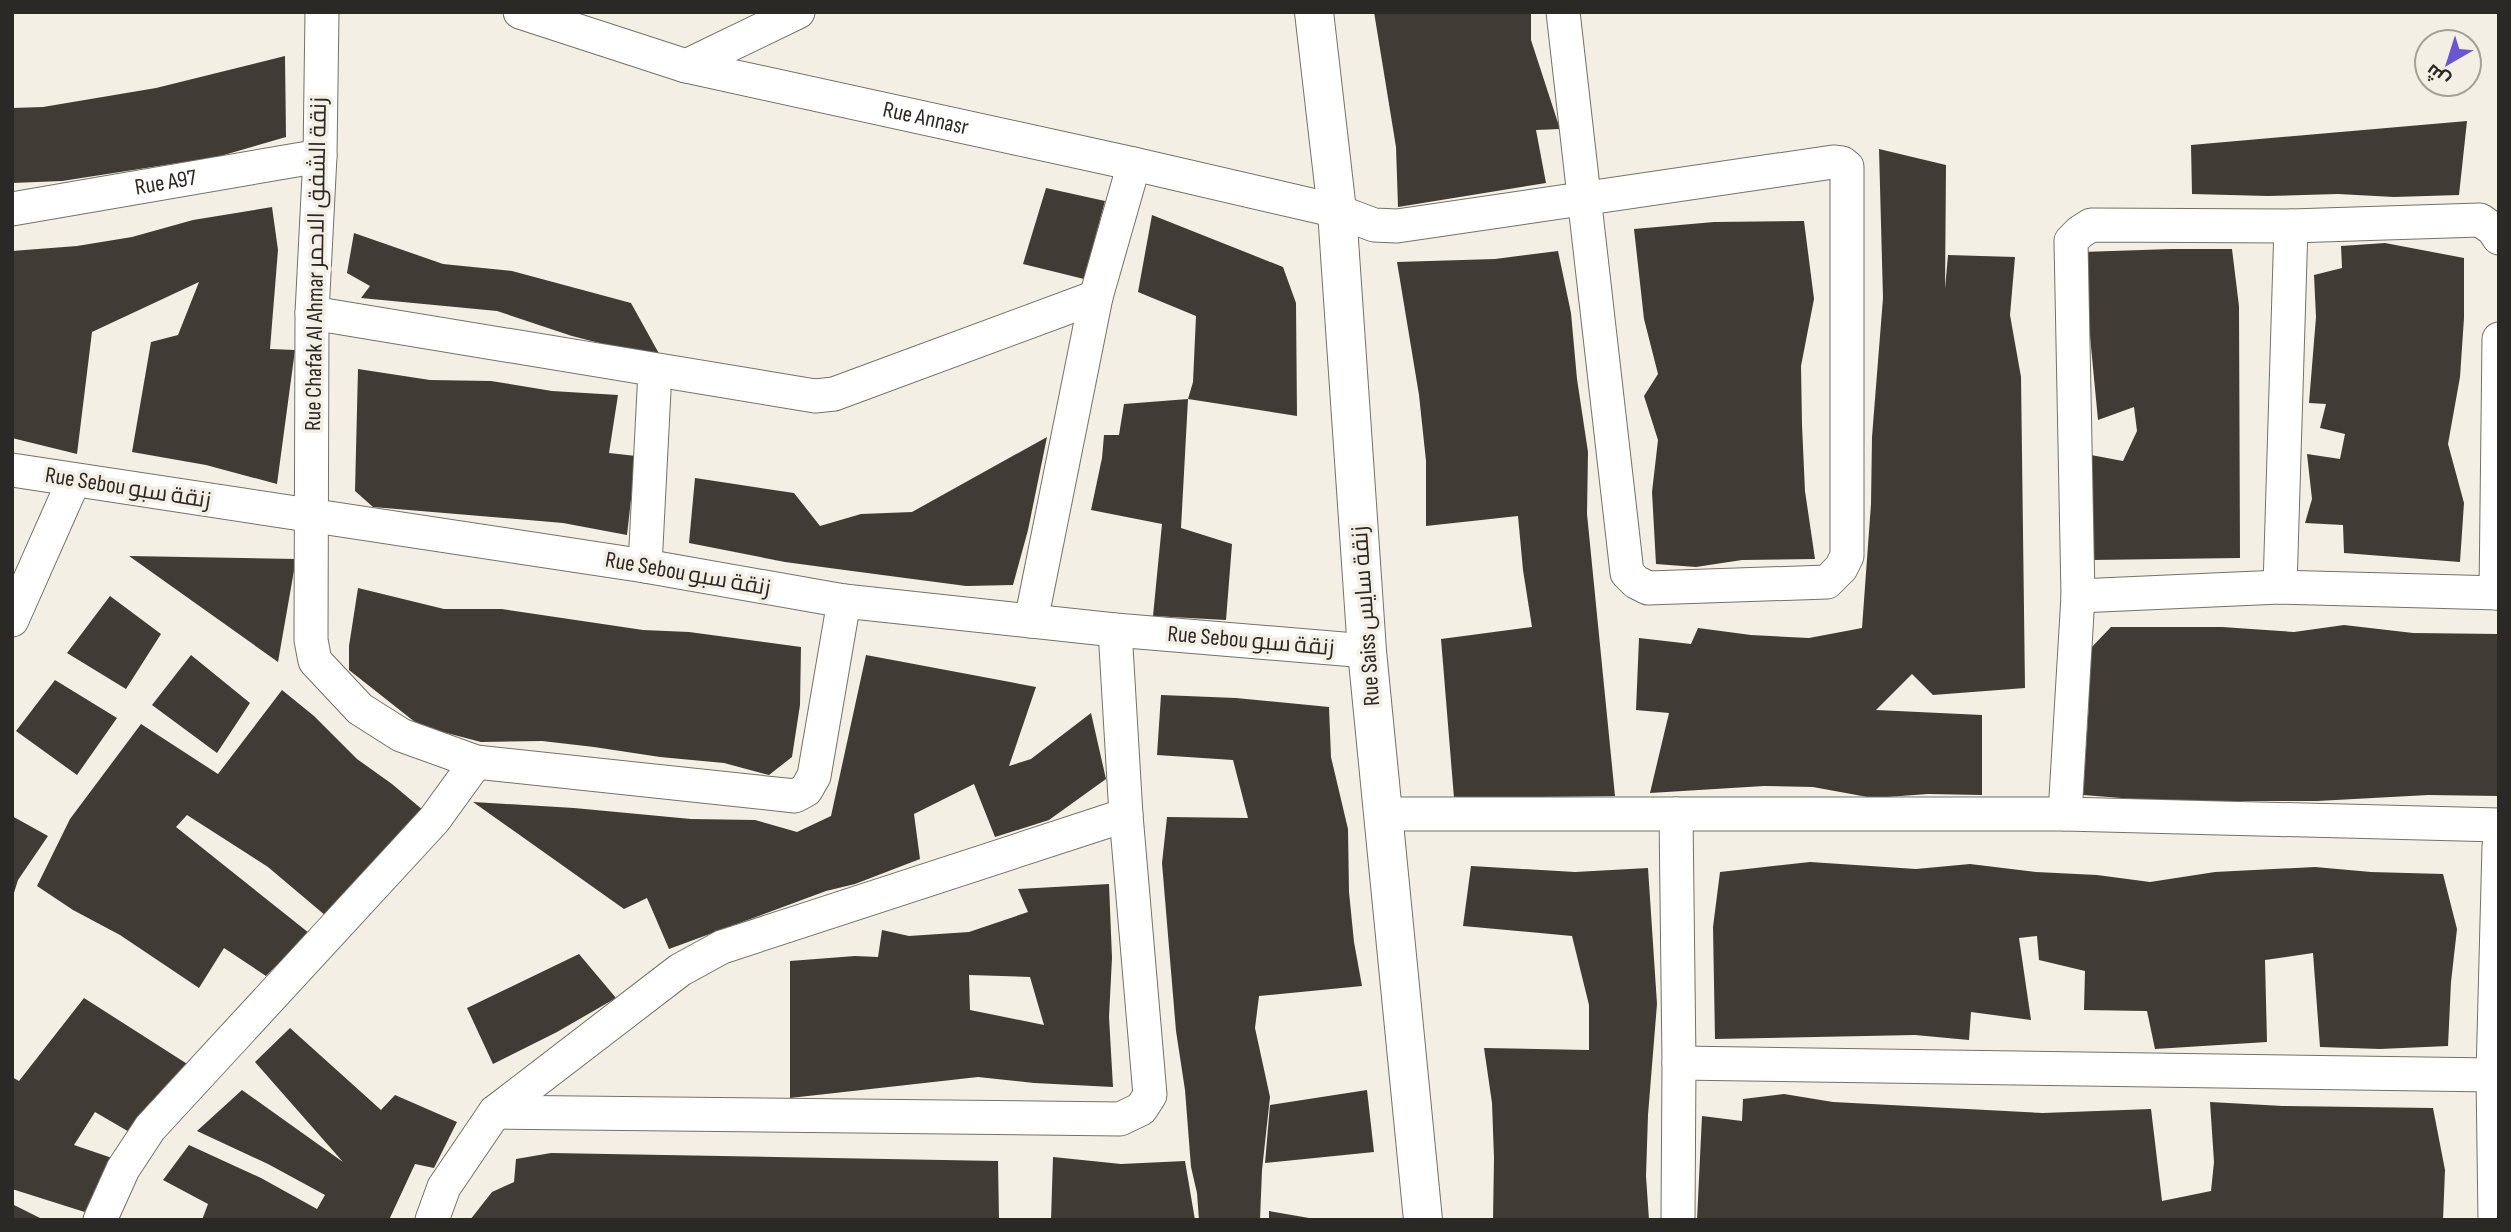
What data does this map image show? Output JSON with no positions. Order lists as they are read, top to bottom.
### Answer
{
  "streets": {
    "street": [
      "Rue Annasr",
      "Rue A97",
      "Rue Chafak Al Ahmar زنقة الشفق الاحمر",
      "Rue Sebou زنقة سبو",
      "Rue Saiss زنقة سايس"
    ]
  },
  "crossings": [
    ["Rue Annasr", "Rue Saiss زنقة سايس"],
    ["Rue A97", "Rue Chafak Al Ahmar زنقة الشفق الاحمر"],
    ["Rue Chafak Al Ahmar زنقة الشفق الاحمر", "Rue Sebou زنقة سبو"],
    ["Rue Sebou زنقة سبو", "Rue Saiss زنقة سايس"]
  ],
  "north": "bottom left"
}
